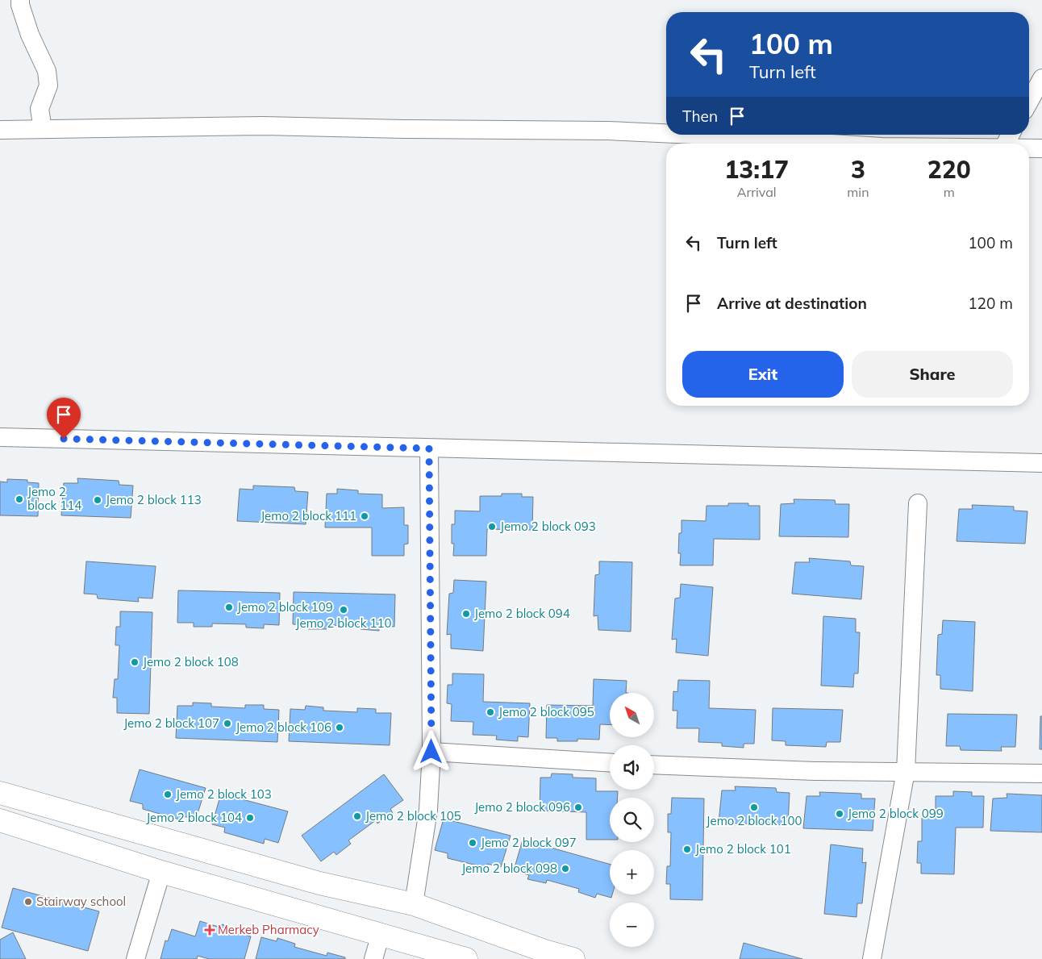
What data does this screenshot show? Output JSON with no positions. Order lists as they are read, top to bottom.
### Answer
{
  "places": {
    "other": [
      "Jemo 2 block 114",
      "Jemo 2 block 113",
      "Jemo 2 block 111",
      "Jemo 2 block 093",
      "Jemo 2 block 109",
      "Jemo 2 block 110",
      "Jemo 2 block 094",
      "Jemo 2 block 108",
      "Jemo 2 block 095",
      "Jemo 2 block 107",
      "Jemo 2 block 106",
      "Jemo 2 block 103",
      "Jemo 2 block 096",
      "Jemo 2 block 100",
      "Jemo 2 block 099",
      "Jemo 2 block 105",
      "Jemo 2 block 104",
      "Jemo 2 block 097",
      "Jemo 2 block 101",
      "Jemo 2 block 098",
      "Stairway school"
    ],
    "health": ["Merkeb Pharmacy"]
  },
  "north": "top left",
  "page": {
    "turn": ["100 m", "Turn left"],
    "then": "Then",
    "eta": [
      "13:17",
      "Arrival",
      "3",
      "min",
      "220",
      "m"
    ],
    "list": [
      {
        "name": "Turn left",
        "value": "100 m"
      },
      {
        "name": "Arrive at destination",
        "value": "120 m"
      }
    ],
    "buttons": ["Exit", "Share"],
    "map_buttons": ["+", "−"]
  }
}
